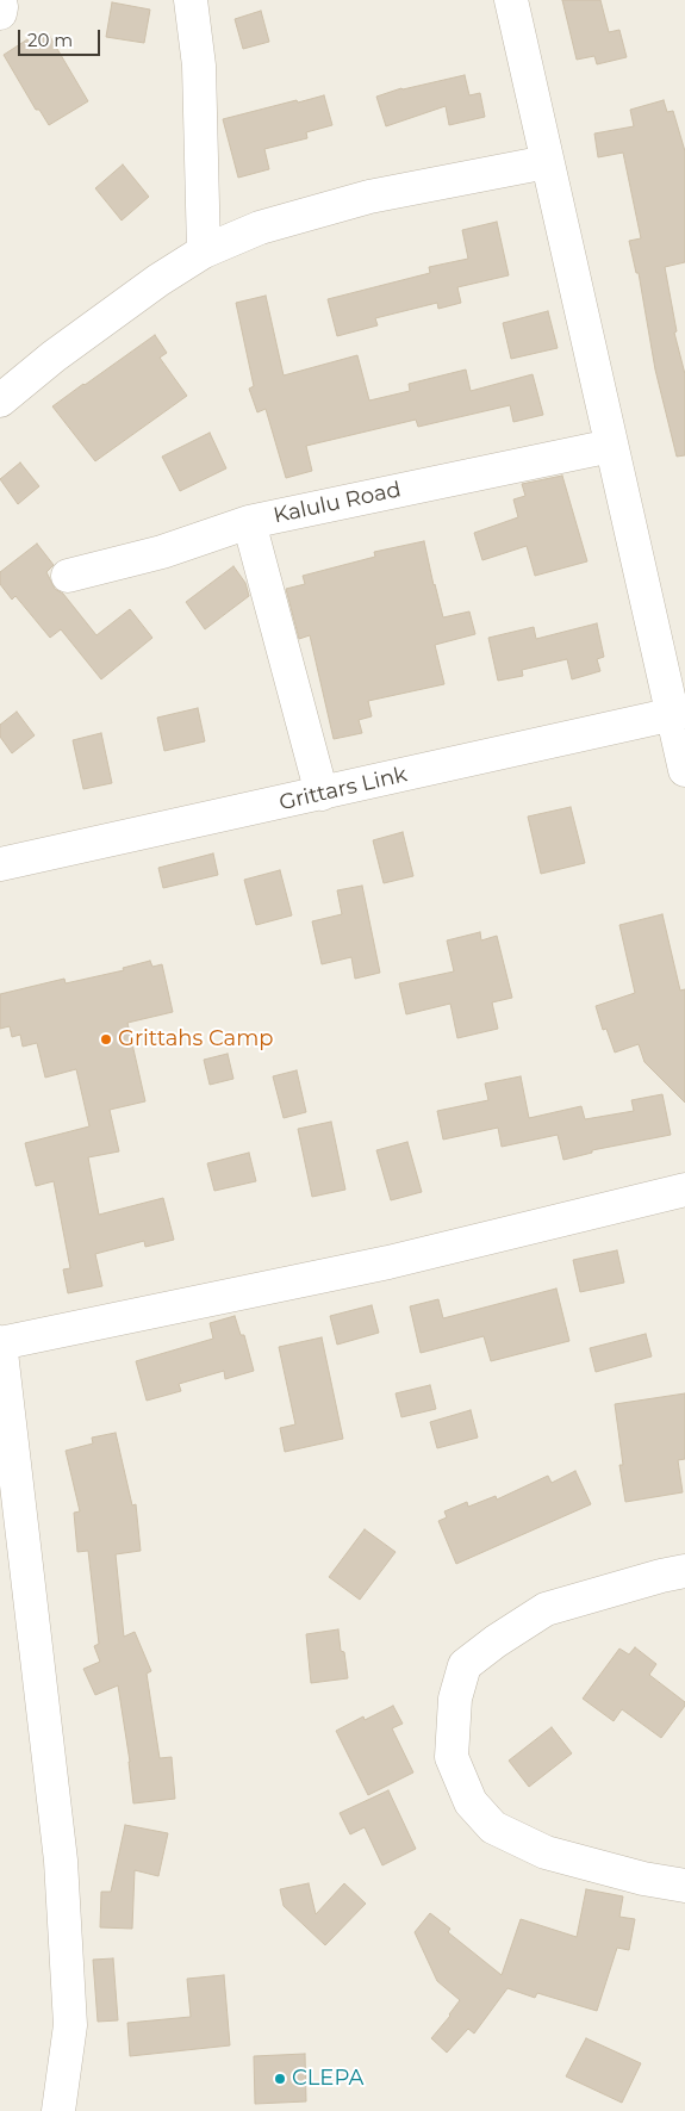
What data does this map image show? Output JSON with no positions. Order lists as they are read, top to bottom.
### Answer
{
  "streets": {
    "street": ["Kalulu Road", "Grittars Link"]
  },
  "places": ["Grittahs Camp", "CLEPA"],
  "scale_bar": "20 m"
}
